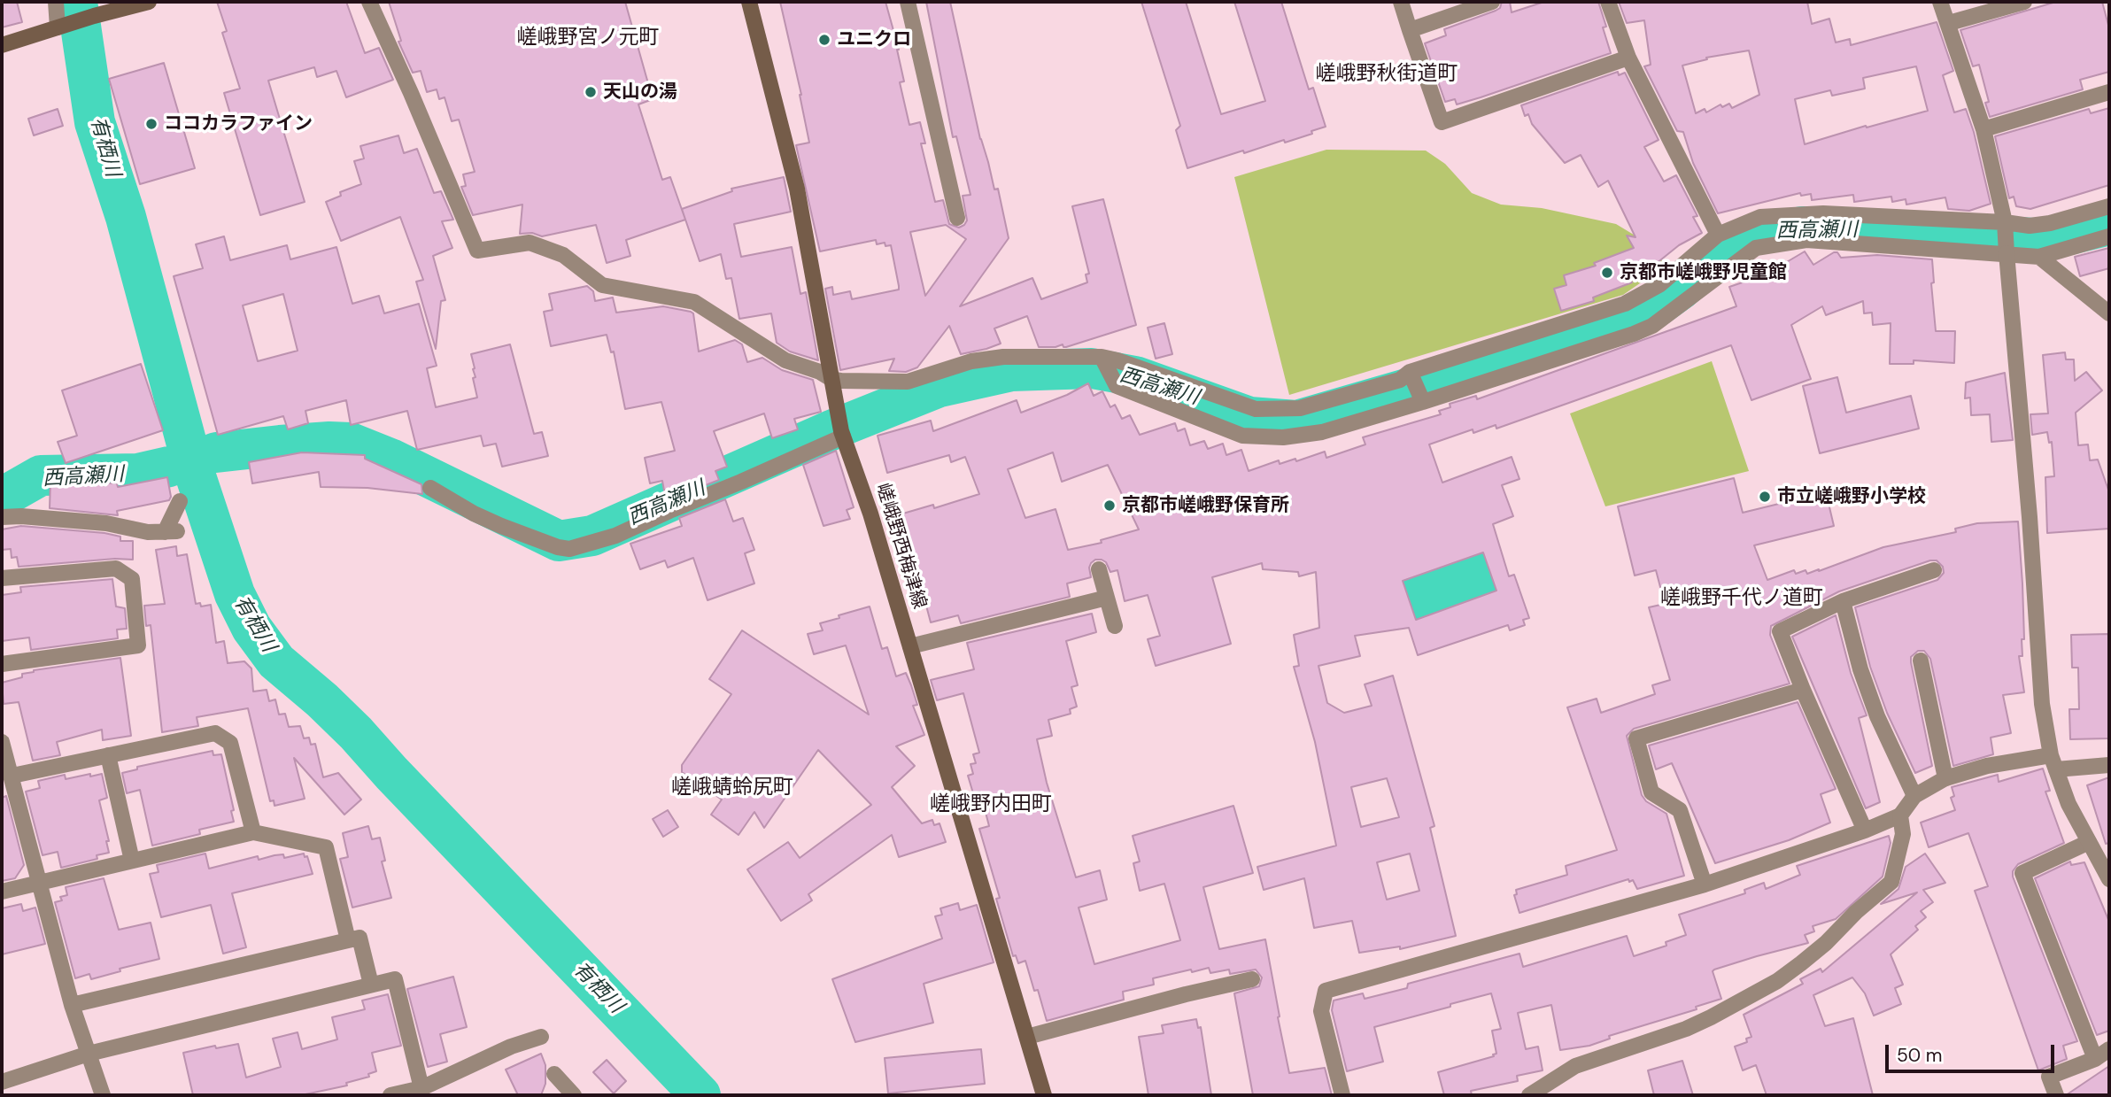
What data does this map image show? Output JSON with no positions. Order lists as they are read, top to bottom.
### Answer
{
  "streets": {
    "main road": ["嵯峨野西梅津線"]
  },
  "districts": [
    "嵯峨野宮ノ元町",
    "嵯峨野秋街道町",
    "嵯峨野千代ノ道町",
    "嵯峨蜻蛉尻町",
    "嵯峨野内田町"
  ],
  "water": ["有栖川", "西高瀬川"],
  "places": [
    "ユニクロ",
    "天山の湯",
    "ココカラファイン",
    "京都市嵯峨野児童館",
    "市立嵯峨野小学校",
    "京都市嵯峨野保育所"
  ],
  "scale_bar": "50 m"
}
